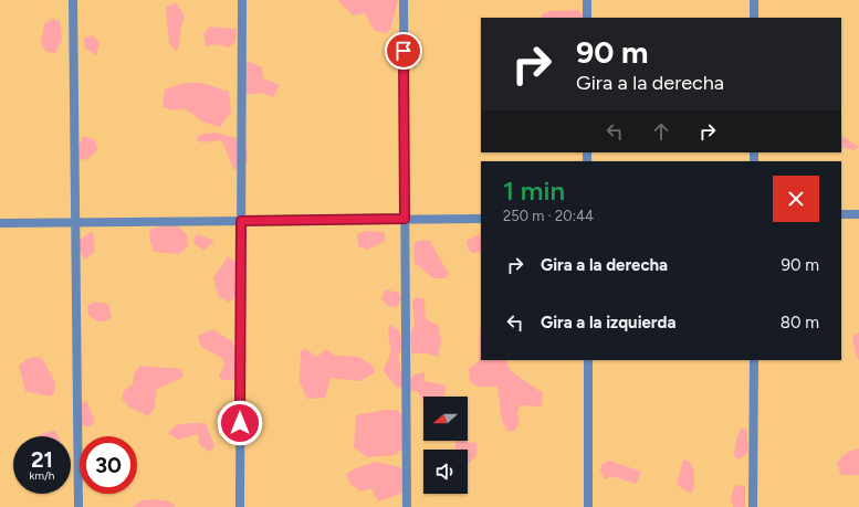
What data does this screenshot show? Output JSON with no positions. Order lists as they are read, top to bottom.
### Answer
{
  "north": "left",
  "page": {
    "turn": ["90 m", "Gira a la derecha"],
    "heading": ["1 min", "250 m · 20:44"],
    "list": [
      {
        "name": "Gira a la derecha",
        "value": "90 m"
      },
      {
        "name": "Gira a la izquierda",
        "value": "80 m"
      }
    ],
    "speed": "21 km/h",
    "limit": "30"
  }
}
